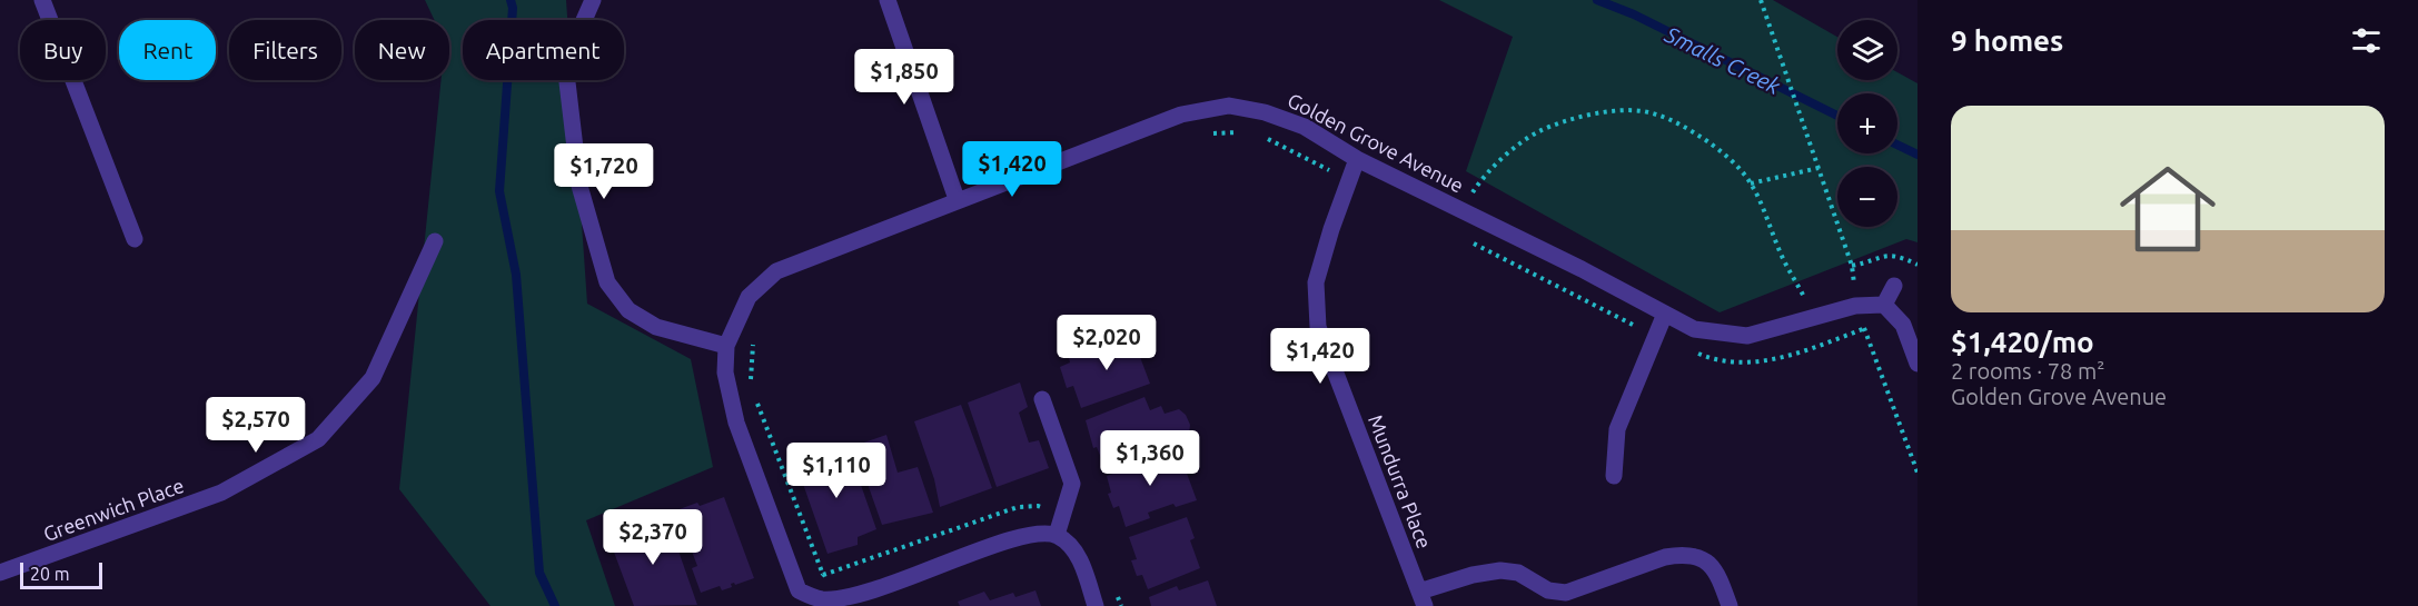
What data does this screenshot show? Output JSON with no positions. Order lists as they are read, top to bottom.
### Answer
{
  "streets": {
    "street": ["Golden Grove Avenue", "Mundurra Place", "Greenwich Place"]
  },
  "crossings": [
    ["Golden Grove Avenue", "Mundurra Place"]
  ],
  "water": ["Smalls Creek"],
  "scale_bar": "20 m",
  "page": {
    "heading": "9 homes",
    "map_buttons": ["+", "−"],
    "chip": [
      "Buy",
      "Rent",
      "Filters",
      "New",
      "Apartment"
    ],
    "price": [
      "$1,850",
      "$1,420",
      "$1,720",
      "$2,020",
      "$1,420",
      "$2,570",
      "$1,360",
      "$1,110",
      "$2,370"
    ],
    "list": [
      {
        "name": "$1,420/mo",
        "note": "2 rooms · 78 m² · Golden Grove Avenue"
      }
    ],
    "scale": "20 m"
  }
}
